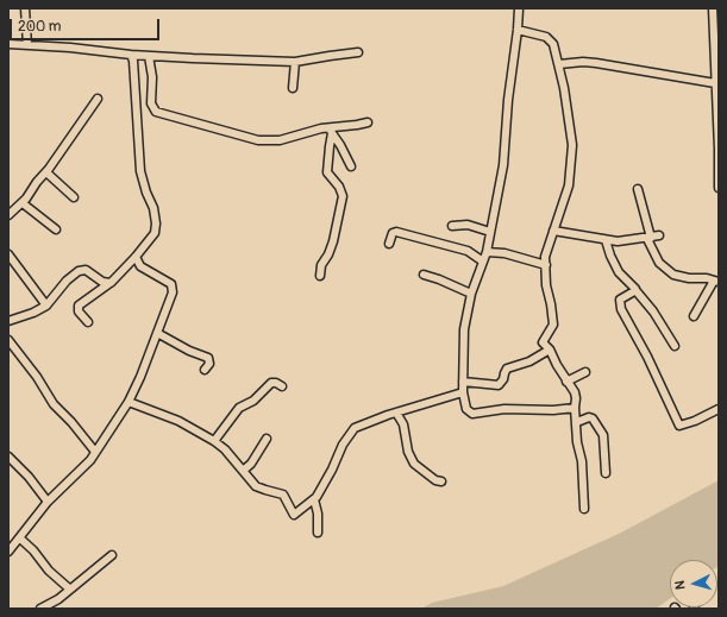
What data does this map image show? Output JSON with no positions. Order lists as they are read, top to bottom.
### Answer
{
  "scale_bar": "200 m",
  "north": "left"
}
